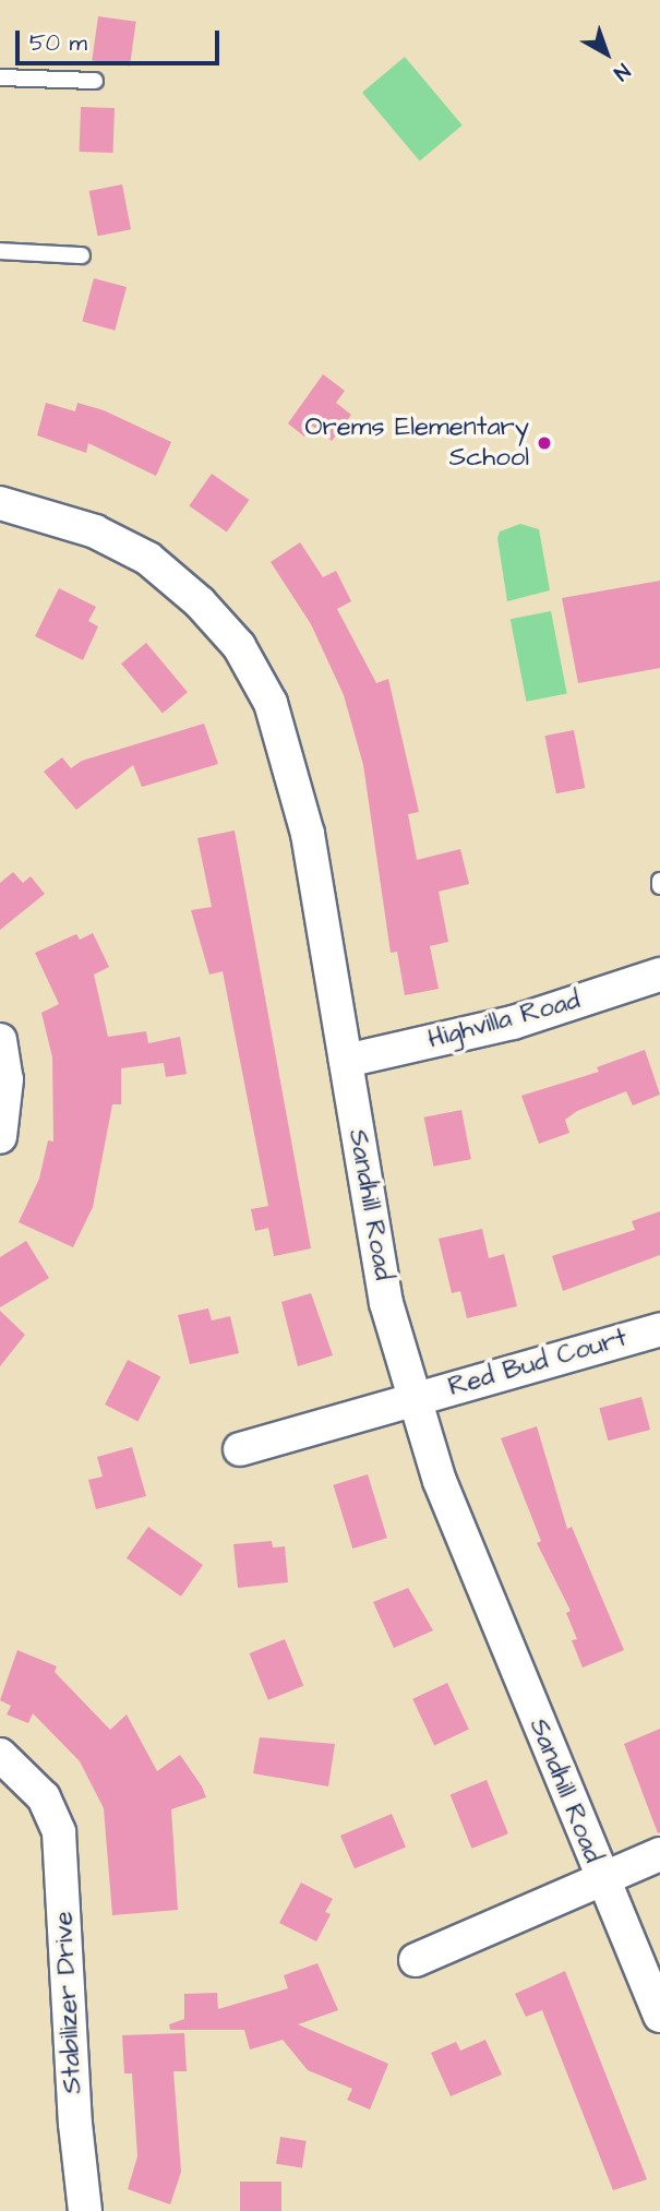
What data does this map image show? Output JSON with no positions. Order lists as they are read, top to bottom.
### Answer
{
  "streets": {
    "street": [
      "Highvilla Road",
      "Sandhill Road",
      "Red Bud Court",
      "Stabilizer Drive"
    ]
  },
  "crossings": [
    ["Highvilla Road", "Sandhill Road"],
    ["Sandhill Road", "Red Bud Court"]
  ],
  "places": ["Orems Elementary School"],
  "scale_bar": "50 m",
  "north": "bottom right"
}
